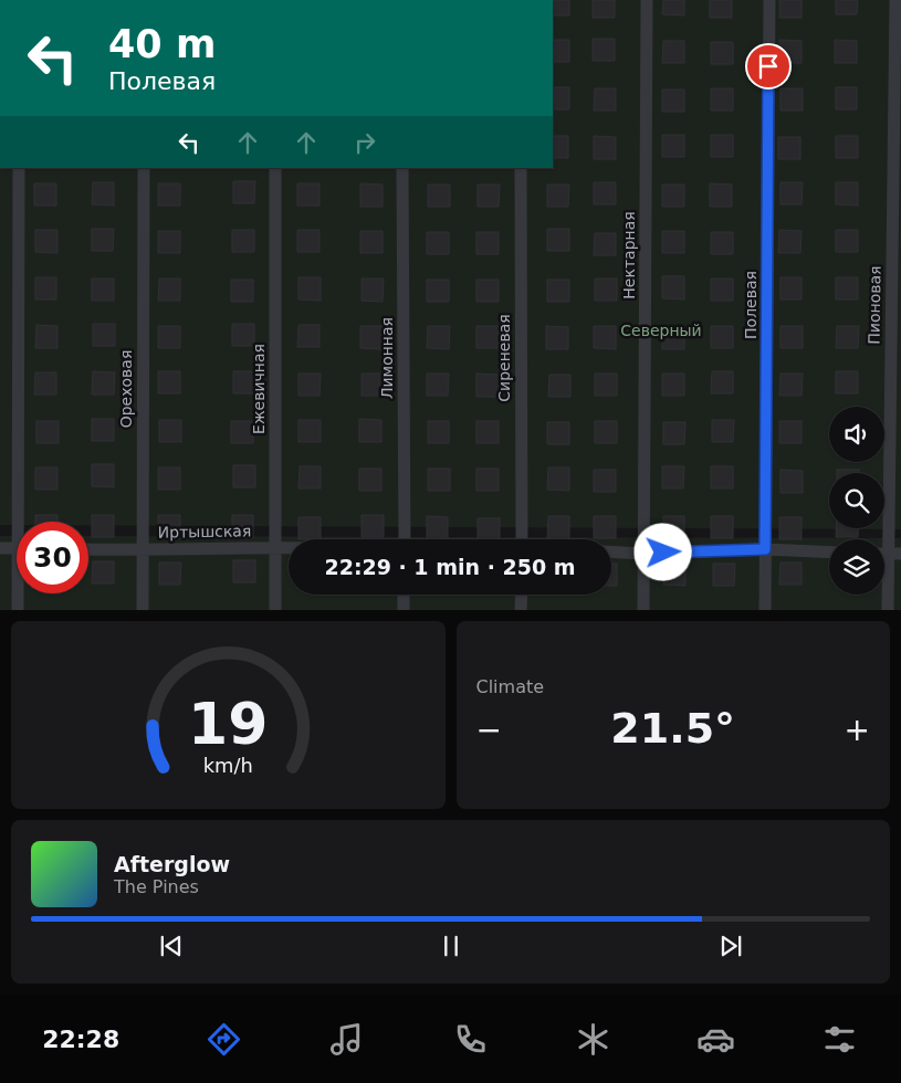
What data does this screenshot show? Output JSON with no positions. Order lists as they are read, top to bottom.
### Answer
{
  "streets": {
    "street": [
      "Нектарная",
      "Полевая",
      "Пионовая",
      "Лимонная",
      "Сиреневая",
      "Ореховая",
      "Ежевичная",
      "Иртышская"
    ]
  },
  "crossings": [
    ["Ореховая", "Иртышская"],
    ["Ежевичная", "Иртышская"]
  ],
  "parks": ["Северный"],
  "page": {
    "turn": ["40 m", "Полевая"],
    "limit": "30",
    "trip": "22:29 · 1 min · 250 m",
    "tile": "Climate",
    "heat": ["−", "21.5°", "+"],
    "song": ["Afterglow", "The Pines"],
    "tabs": "22:28",
    "gauge": ["19", "km/h"]
  }
}
